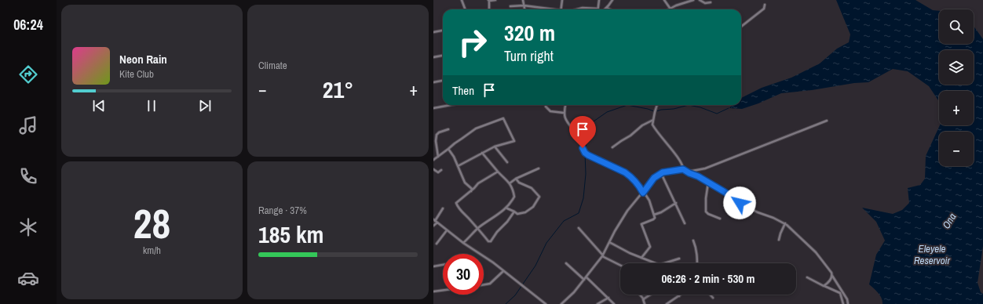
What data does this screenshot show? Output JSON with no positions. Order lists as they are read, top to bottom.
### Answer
{
  "water": ["Ona", "Eleyele Reservoir"],
  "page": {
    "tabs": "06:24",
    "tile": [
      "Climate",
      ["28", "km/h"],
      ["Range · 37%", "185 km"]
    ],
    "map_buttons": ["+", "−"],
    "turn": ["320 m", "Turn right"],
    "song": ["Neon Rain", "Kite Club"],
    "then": "Then",
    "heat": ["−", "21°", "+"],
    "limit": "30",
    "trip": "06:26 · 2 min · 530 m"
  }
}
